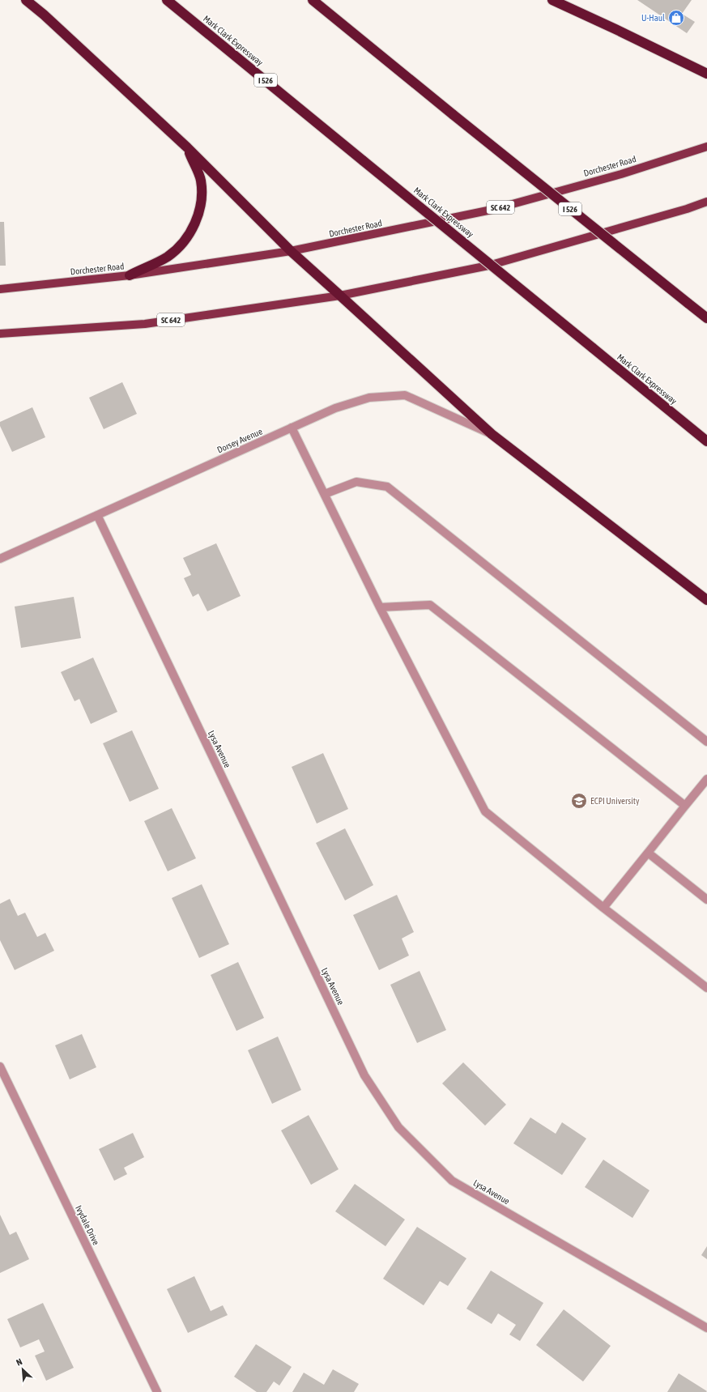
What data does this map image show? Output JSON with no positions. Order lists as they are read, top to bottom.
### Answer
{
  "streets": {
    "highway": ["Mark Clark Expressway", "I 526"],
    "main road": ["Dorchester Road", "SC 642"],
    "street": ["Dorsey Avenue", "Lysa Avenue", "Ivydale Drive"]
  },
  "crossings": [
    ["Dorsey Avenue", "Lysa Avenue"]
  ],
  "places": {
    "shop": ["U-Haul"],
    "school or university": ["ECPI University"]
  },
  "north": "top left"
}
